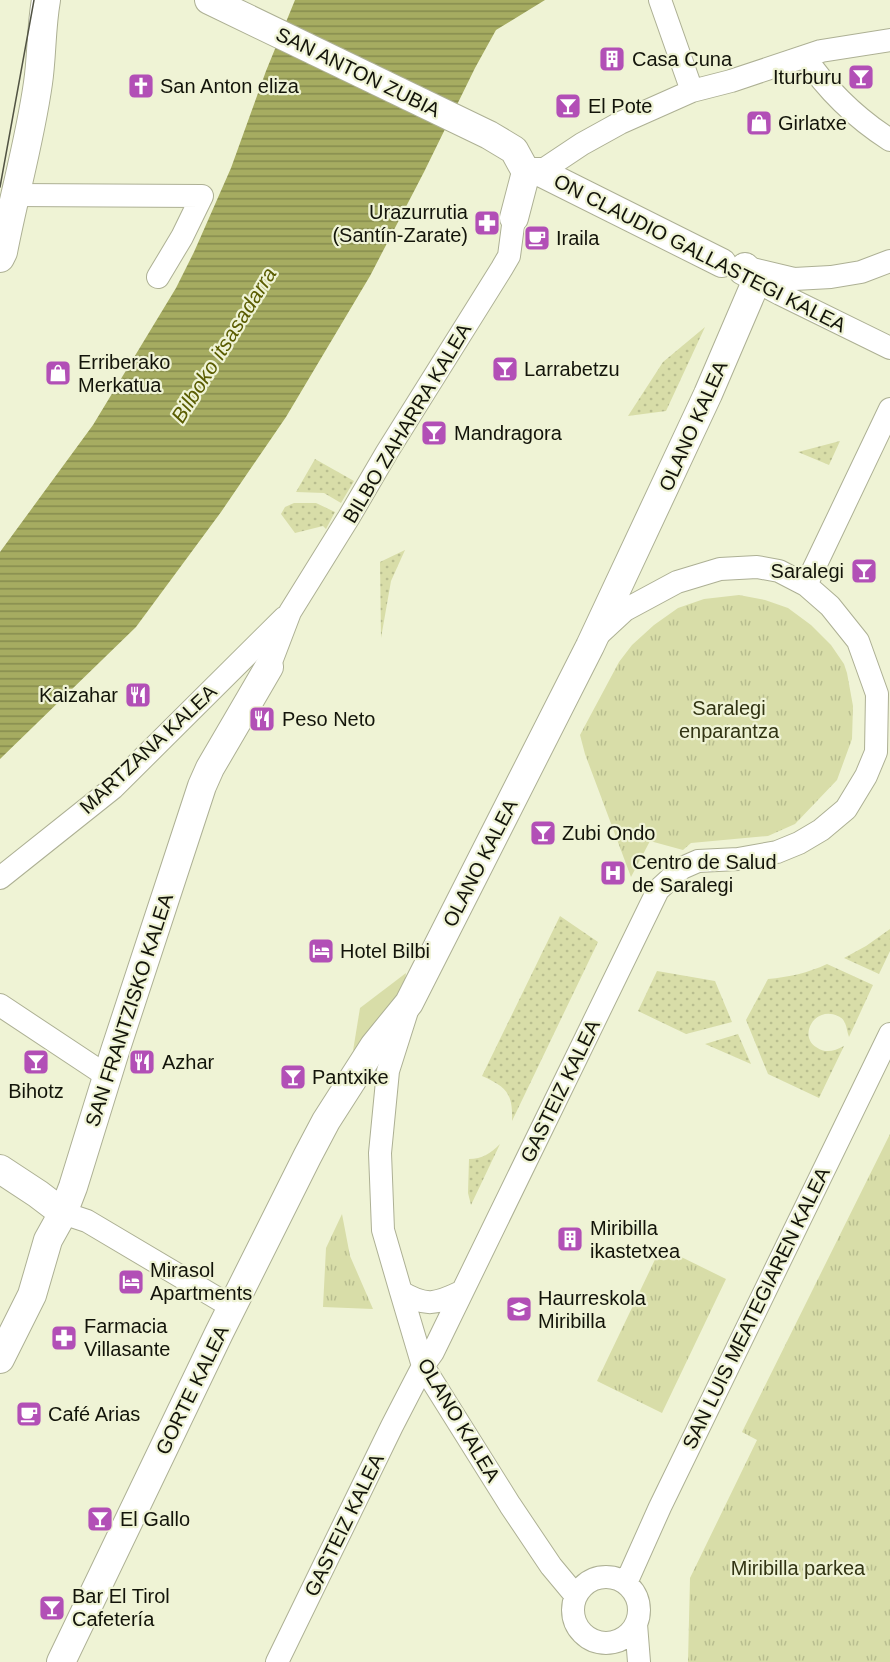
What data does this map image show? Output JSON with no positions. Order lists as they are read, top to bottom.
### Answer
{
  "streets": {
    "street": [
      "SAN ANTON ZUBIA",
      "ON CLAUDIO GALLASTEGI KALEA",
      "BILBO ZAHARRA KALEA",
      "OLANO KALEA",
      "MARTZANA KALEA",
      "SAN FRANTZISKO KALEA",
      "GASTEIZ KALEA",
      "SAN LUIS MEATEGIAREN KALEA",
      "GORTE KALEA"
    ]
  },
  "crossings": [
    ["SAN ANTON ZUBIA", "ON CLAUDIO GALLASTEGI KALEA"],
    ["SAN ANTON ZUBIA", "BILBO ZAHARRA KALEA"],
    ["ON CLAUDIO GALLASTEGI KALEA", "BILBO ZAHARRA KALEA"],
    ["ON CLAUDIO GALLASTEGI KALEA", "OLANO KALEA"],
    ["BILBO ZAHARRA KALEA", "MARTZANA KALEA"],
    ["BILBO ZAHARRA KALEA", "SAN FRANTZISKO KALEA"],
    ["OLANO KALEA", "GASTEIZ KALEA"],
    ["OLANO KALEA", "SAN LUIS MEATEGIAREN KALEA"],
    ["OLANO KALEA", "GORTE KALEA"]
  ],
  "water": ["Bilboko itsasadarra"],
  "parks": ["Saralegi enparantza", "Miribilla parkea"],
  "places": {
    "building": ["Casa Cuna", "Miribilla ikastetxea"],
    "bar": [
      "Iturburu",
      "El Pote",
      "Larrabetzu",
      "Mandragora",
      "Saralegi",
      "Zubi Ondo",
      "Bihotz",
      "Pantxike",
      "El Gallo",
      "Bar El Tirol Cafetería"
    ],
    "church": ["San Anton eliza"],
    "shop": ["Girlatxe", "Erriberako Merkatua"],
    "pharmacy": ["Urazurrutia (Santín-Zarate)", "Farmacia Villasante"],
    "cafe": ["Iraila", "Café Arias"],
    "restaurant": ["Kaizahar", "Peso Neto", "Azhar"],
    "hospital": ["Centro de Salud de Saralegi"],
    "hotel": ["Hotel Bilbi", "Mirasol Apartments"],
    "school or university": ["Haurreskola Miribilla"]
  }
}
